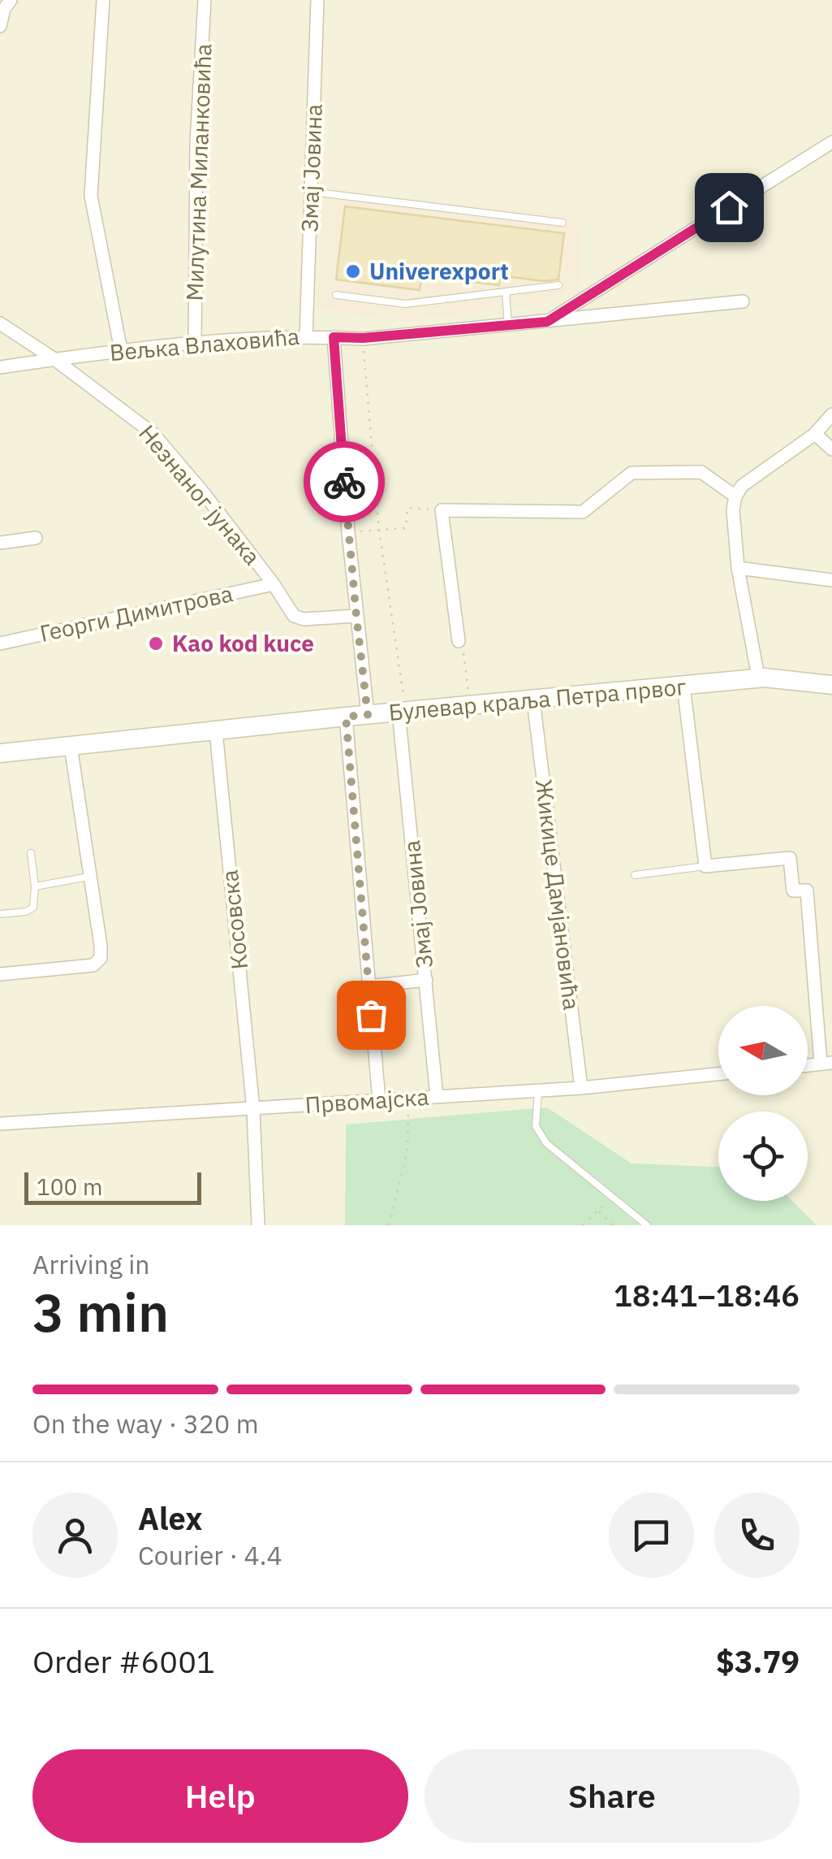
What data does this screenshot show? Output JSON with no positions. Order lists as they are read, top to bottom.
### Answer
{
  "streets": {
    "main road": ["Булевар краља Петра првог"],
    "street": [
      "Змај Јовина",
      "Милутина Миланковића",
      "Вељка Влаховића",
      "Незнаног јунака",
      "Георги Димитрова",
      "Жикице Дамјановића",
      "Косовска",
      "Првомајска"
    ]
  },
  "crossings": [
    ["Змај Јовина", "Вељка Влаховића"],
    ["Змај Јовина", "Булевар краља Петра првог"],
    ["Змај Јовина", "Првомајска"],
    ["Милутина Миланковића", "Вељка Влаховића"],
    ["Вељка Влаховића", "Незнаног јунака"],
    ["Незнаног јунака", "Георги Димитрова"],
    ["Булевар краља Петра првог", "Жикице Дамјановића"],
    ["Булевар краља Петра првог", "Косовска"],
    ["Жикице Дамјановића", "Првомајска"],
    ["Косовска", "Првомајска"]
  ],
  "places": ["Univerexport", "Kao kod kuce"],
  "scale_bar": "100 m",
  "north": "left",
  "page": {
    "scale": "100 m",
    "heading": ["3 min", "Arriving in", "18:41–18:46"],
    "panel": [
      "Alex",
      "Courier · 4.4",
      "Order #6001",
      "$3.79"
    ],
    "bar": "On the way · 320 m",
    "buttons": ["Help", "Share"]
  }
}
